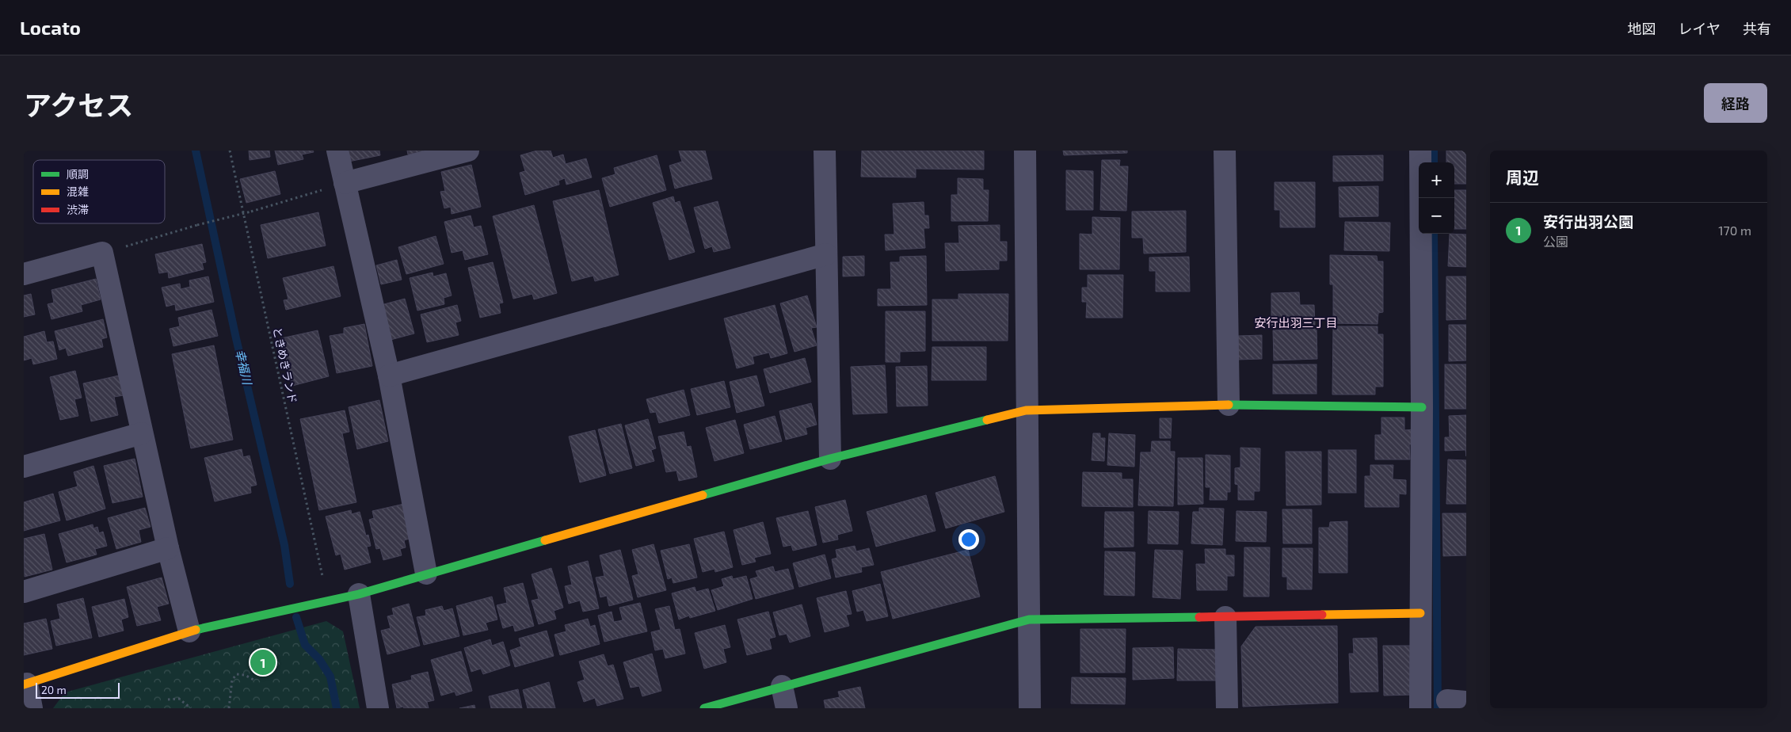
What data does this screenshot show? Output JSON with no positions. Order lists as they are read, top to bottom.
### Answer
{
  "streets": {
    "path": ["ときめきランド"]
  },
  "districts": ["安行出羽三丁目"],
  "water": ["幸福川"],
  "legend": ["順調", "混雑", "渋滞"],
  "scale_bar": "20 m",
  "page": {
    "header": "Locato",
    "nav": ["地図", "レイヤ", "共有"],
    "title": "アクセス",
    "buttons": "経路",
    "heading": "周辺",
    "map_buttons": ["+", "−"],
    "list": [
      {
        "mark": "1",
        "name": "安行出羽公園",
        "note": "公園",
        "value": "170 m"
      }
    ],
    "pins": "1",
    "scale": "20 m"
  }
}
